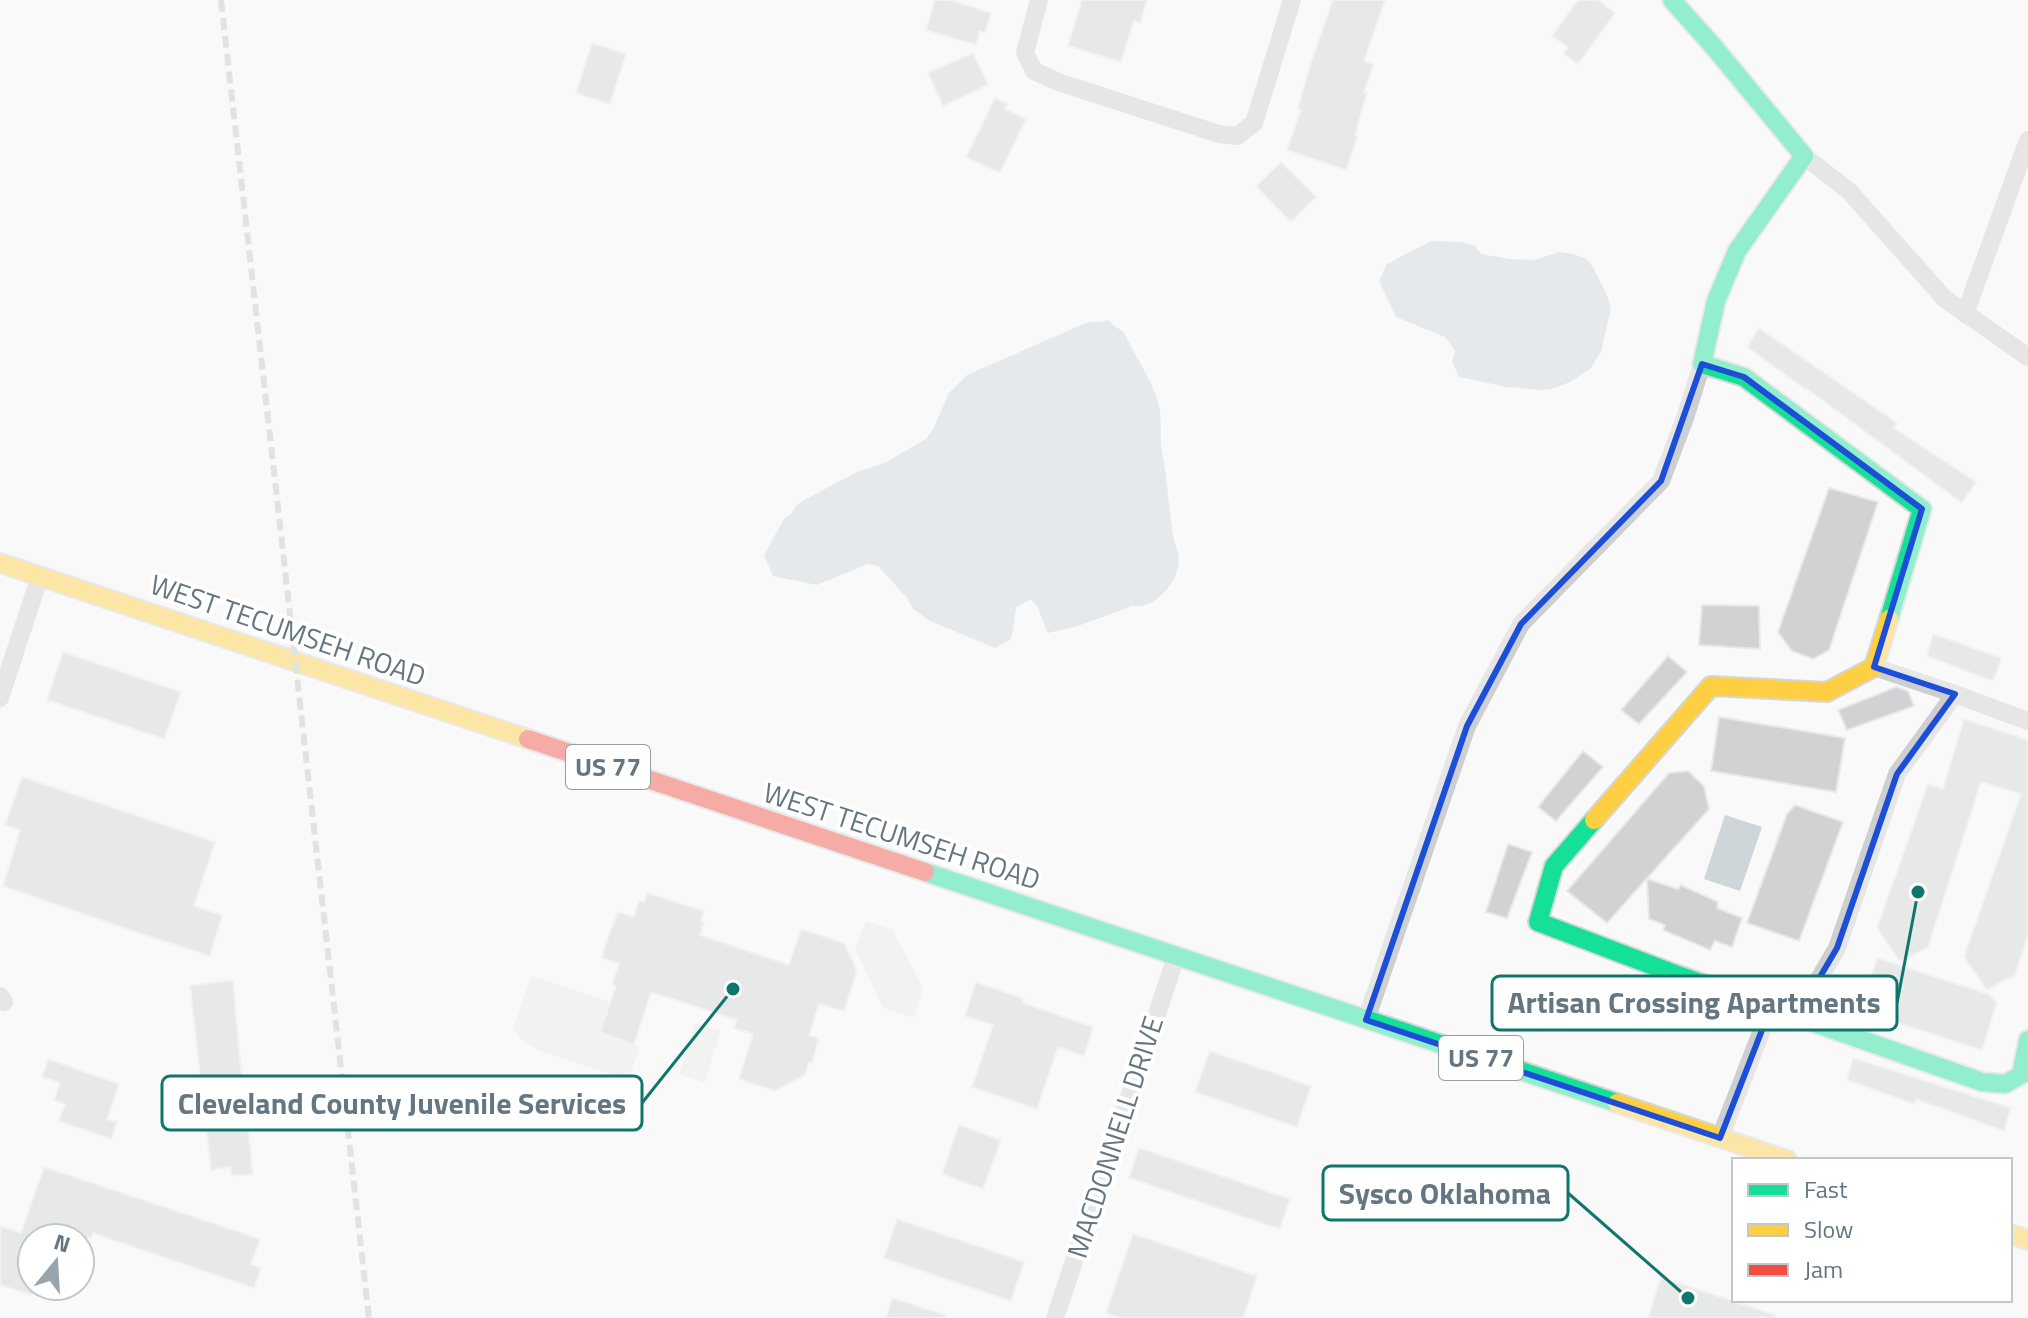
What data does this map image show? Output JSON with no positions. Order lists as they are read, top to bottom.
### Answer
{
  "streets": {
    "main road": ["WEST TECUMSEH ROAD", "US 77"],
    "street": ["MACDONNELL DRIVE"]
  },
  "crossings": [
    ["WEST TECUMSEH ROAD", "MACDONNELL DRIVE"]
  ],
  "places": ["Artisan Crossing Apartments", "Cleveland County Juvenile Services", "Sysco Oklahoma"],
  "legend": ["Fast", "Slow", "Jam"],
  "north": "top"
}
